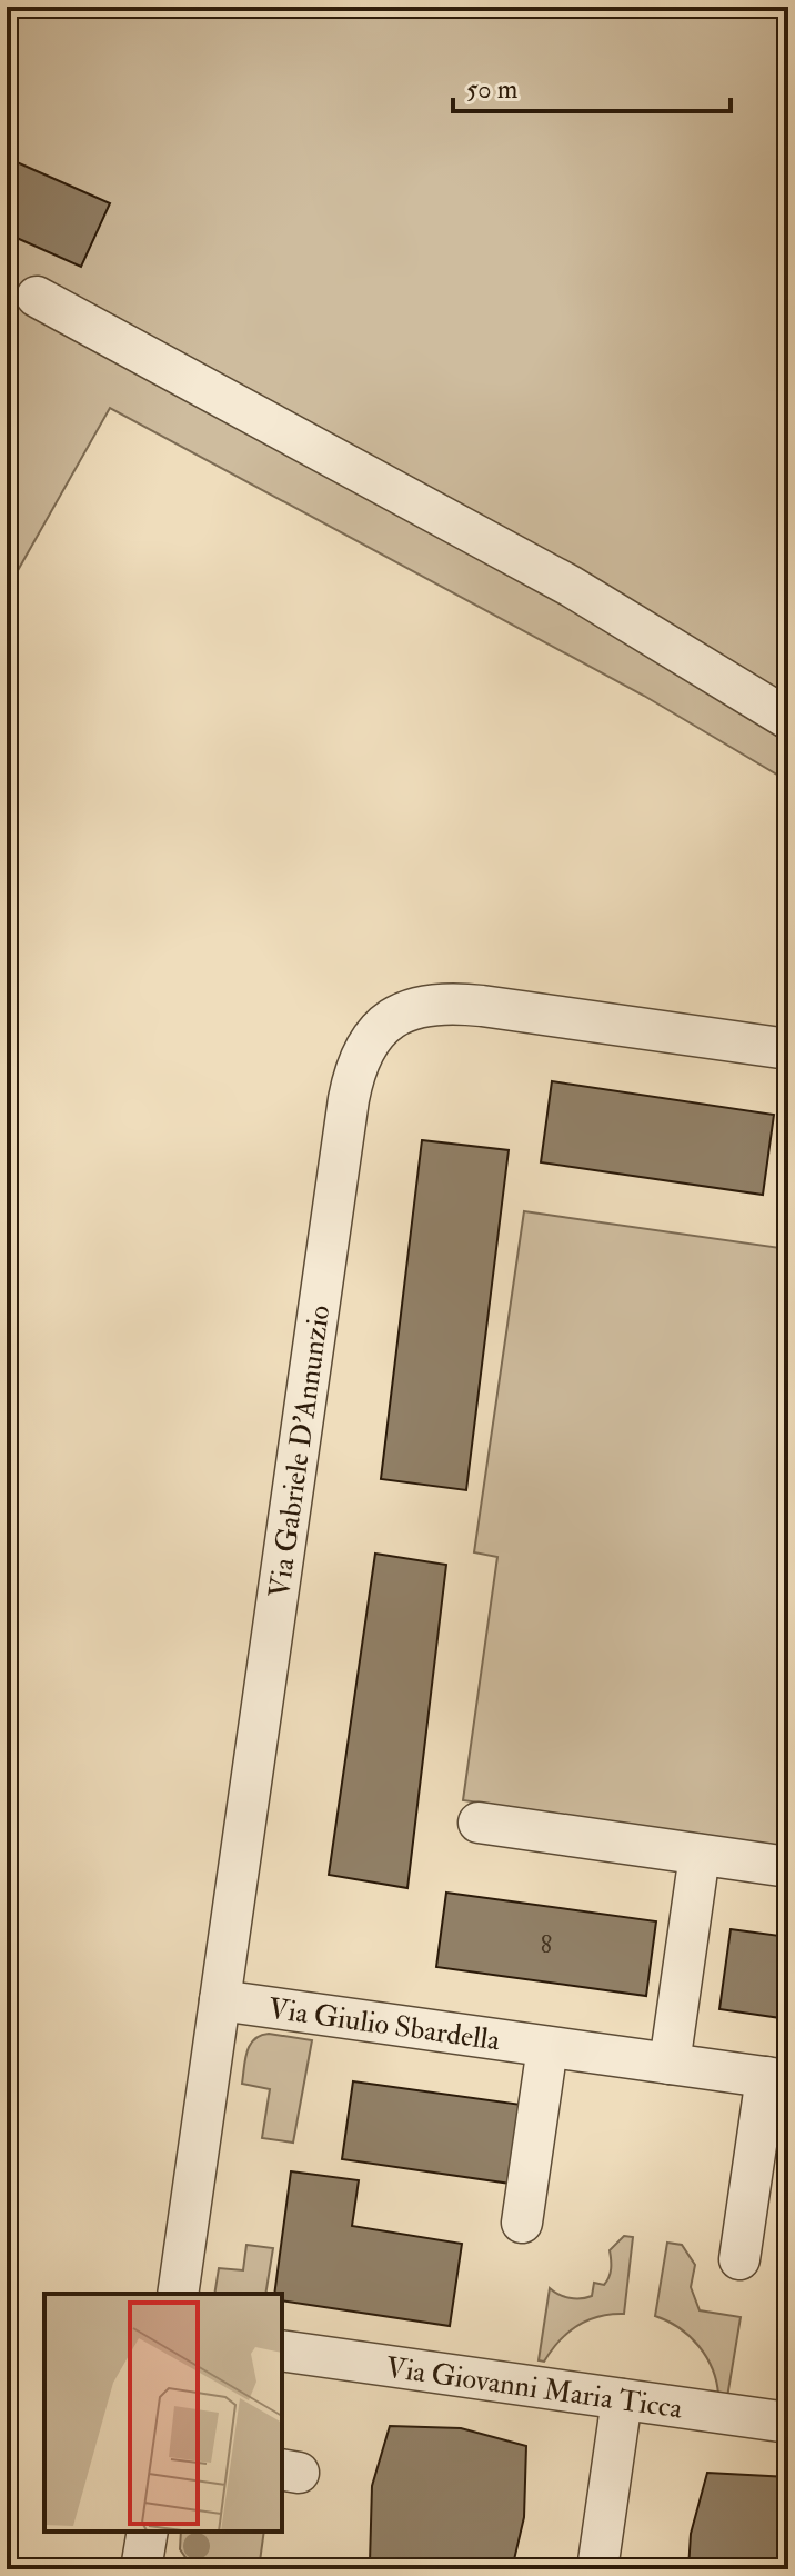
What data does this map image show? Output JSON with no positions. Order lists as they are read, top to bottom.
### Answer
{
  "streets": {
    "street": ["Via Gabriele D'Annunzio", "Via Giulio Sbardella", "Via Giovanni Maria Ticca"]
  },
  "crossings": [
    ["Via Gabriele D'Annunzio", "Via Giulio Sbardella"]
  ],
  "house_numbers": ["8"],
  "scale_bar": "50 m"
}
